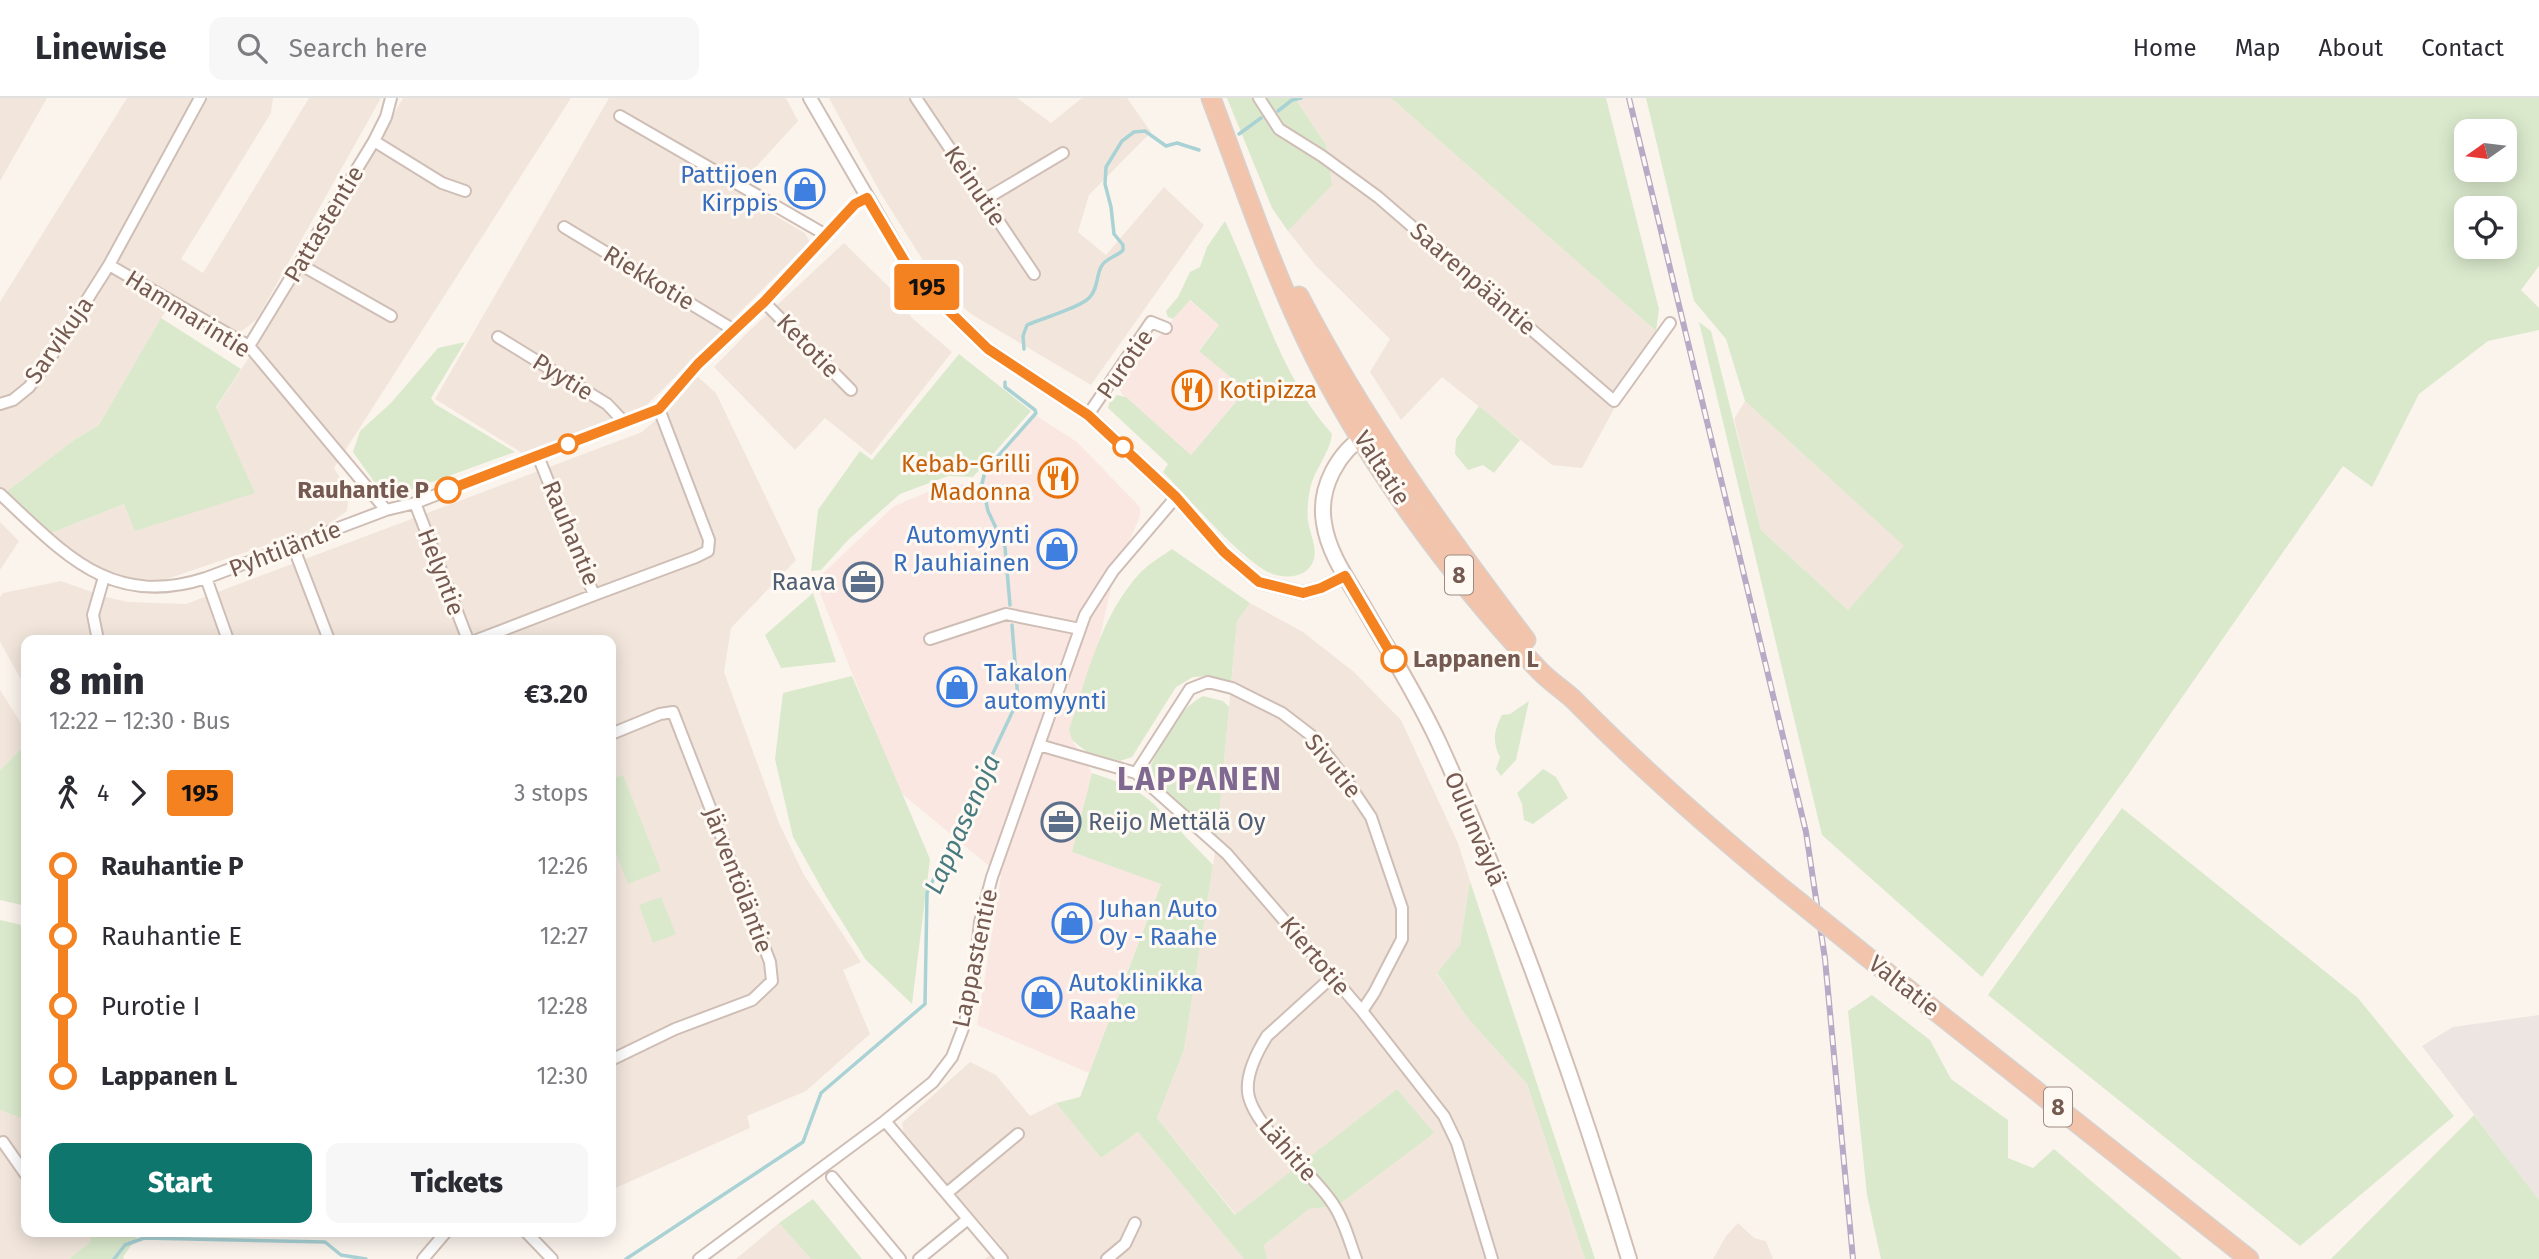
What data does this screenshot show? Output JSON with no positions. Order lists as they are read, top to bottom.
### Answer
{
  "streets": {
    "highway": ["Valtatie", "8"],
    "main road": ["Oulunväylä"],
    "street": [
      "Keinutie",
      "Pattastentie",
      "Riekkotie",
      "Saarenpääntie",
      "Hammarintie",
      "Sarvikuja",
      "Ketotie",
      "Purotie",
      "Pyytie",
      "Rauhantie",
      "Pyhtiläntie",
      "Helyntie",
      "Sivutie",
      "Järventöläntie",
      "Kiertotie",
      "Lappastentie",
      "Lähitie"
    ]
  },
  "crossings": [
    ["Pattastentie", "Hammarintie"],
    ["Riekkotie", "Pyhtiläntie"],
    ["Hammarintie", "Sarvikuja"],
    ["Hammarintie", "Pyhtiläntie"],
    ["Ketotie", "Pyhtiläntie"],
    ["Pyytie", "Pyhtiläntie"],
    ["Valtatie", "Oulunväylä"],
    ["Rauhantie", "Pyhtiläntie"],
    ["Pyhtiläntie", "Helyntie"],
    ["Sivutie", "Kiertotie"],
    ["Kiertotie", "Lappastentie"],
    ["Kiertotie", "Lähitie"]
  ],
  "districts": ["LAPPANEN"],
  "water": ["Lappasenoja"],
  "places": {
    "shop": [
      "Pattijoen Kirppis",
      "Automyynti R Jauhiainen",
      "Takalon automyynti",
      "Juhan Auto Oy - Raahe",
      "Autoklinikka Raahe"
    ],
    "restaurant": ["Kotipizza", "Kebab-Grilli Madonna"],
    "other": ["Rauhantie P", "Lappanen L"],
    "office": ["Raava", "Reijo Mettälä Oy"]
  },
  "lines": ["bus line 195"],
  "north": "left",
  "page": {
    "header": "Linewise",
    "search": "Search here",
    "nav": [
      "Home",
      "Map",
      "About",
      "Contact"
    ],
    "on_map": "195",
    "heading": ["8 min", "12:22 – 12:30 · Bus", "€3.20"],
    "legs": ["4", "195", "3 stops"],
    "list": [
      {
        "name": "Rauhantie P",
        "value": "12:26"
      },
      {
        "name": "Rauhantie E",
        "value": "12:27"
      },
      {
        "name": "Purotie I",
        "value": "12:28"
      },
      {
        "name": "Lappanen L",
        "value": "12:30"
      }
    ],
    "buttons": ["Start", "Tickets"]
  }
}
